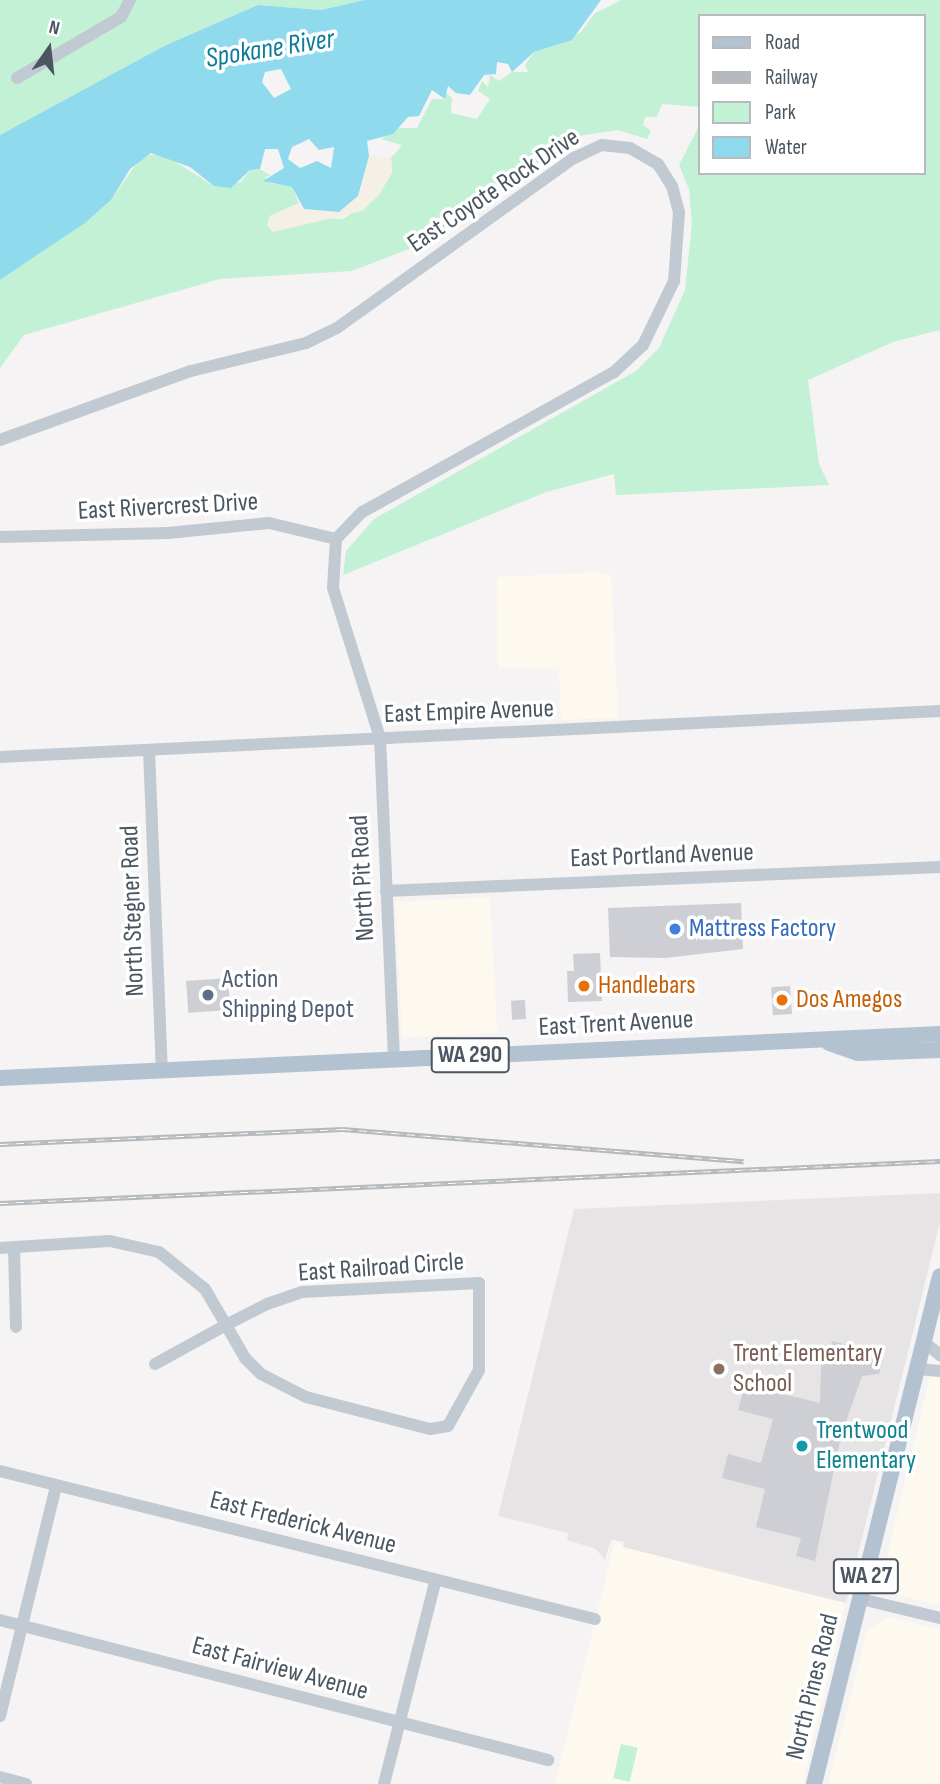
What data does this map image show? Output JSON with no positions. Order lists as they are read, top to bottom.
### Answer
{
  "streets": {
    "main road": [
      "East Trent Avenue",
      "WA 290",
      "WA 27",
      "North Pines Road"
    ],
    "street": [
      "East Coyote Rock Drive",
      "East Rivercrest Drive",
      "East Empire Avenue",
      "East Portland Avenue",
      "North Pit Road",
      "North Stegner Road",
      "East Railroad Circle",
      "East Frederick Avenue",
      "East Fairview Avenue"
    ]
  },
  "crossings": [
    ["East Coyote Rock Drive", "East Rivercrest Drive"],
    ["East Empire Avenue", "North Pit Road"],
    ["East Empire Avenue", "North Stegner Road"],
    ["East Portland Avenue", "North Pit Road"],
    ["North Pit Road", "East Trent Avenue"],
    ["North Stegner Road", "East Trent Avenue"]
  ],
  "water": ["Spokane River"],
  "places": [
    "Mattress Factory",
    "Handlebars",
    "Action Shipping Depot",
    "Dos Amegos",
    "Trent Elementary School",
    "Trentwood Elementary"
  ],
  "legend": [
    "Road",
    "Railway",
    "Park",
    "Water"
  ],
  "north": "top"
}
